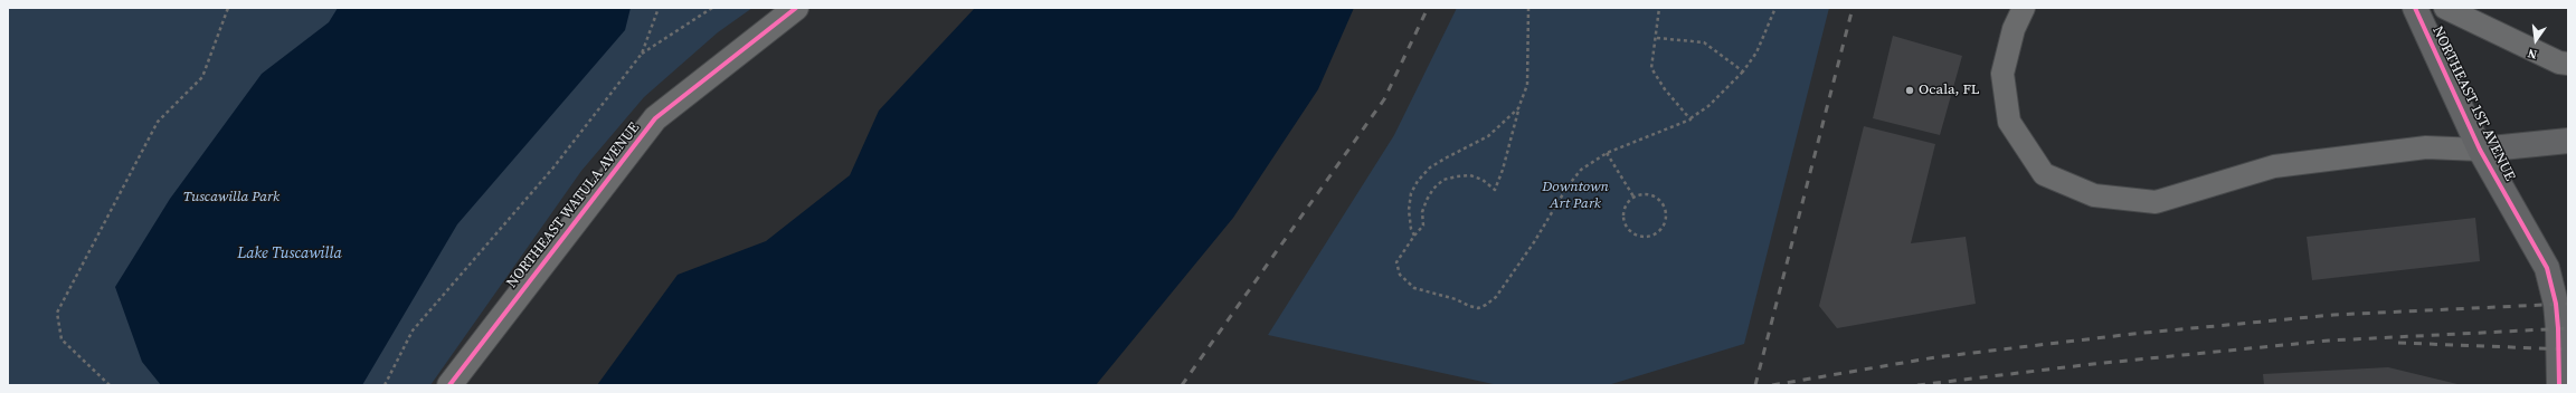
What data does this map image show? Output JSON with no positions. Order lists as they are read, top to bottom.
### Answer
{
  "streets": {
    "main road": ["NORTHEAST 1ST AVENUE"],
    "street": ["NORTHEAST WATULA AVENUE"]
  },
  "water": ["Lake Tuscawilla"],
  "parks": ["Downtown Art Park", "Tuscawilla Park"],
  "places": ["Ocala, FL"],
  "north": "bottom"
}
